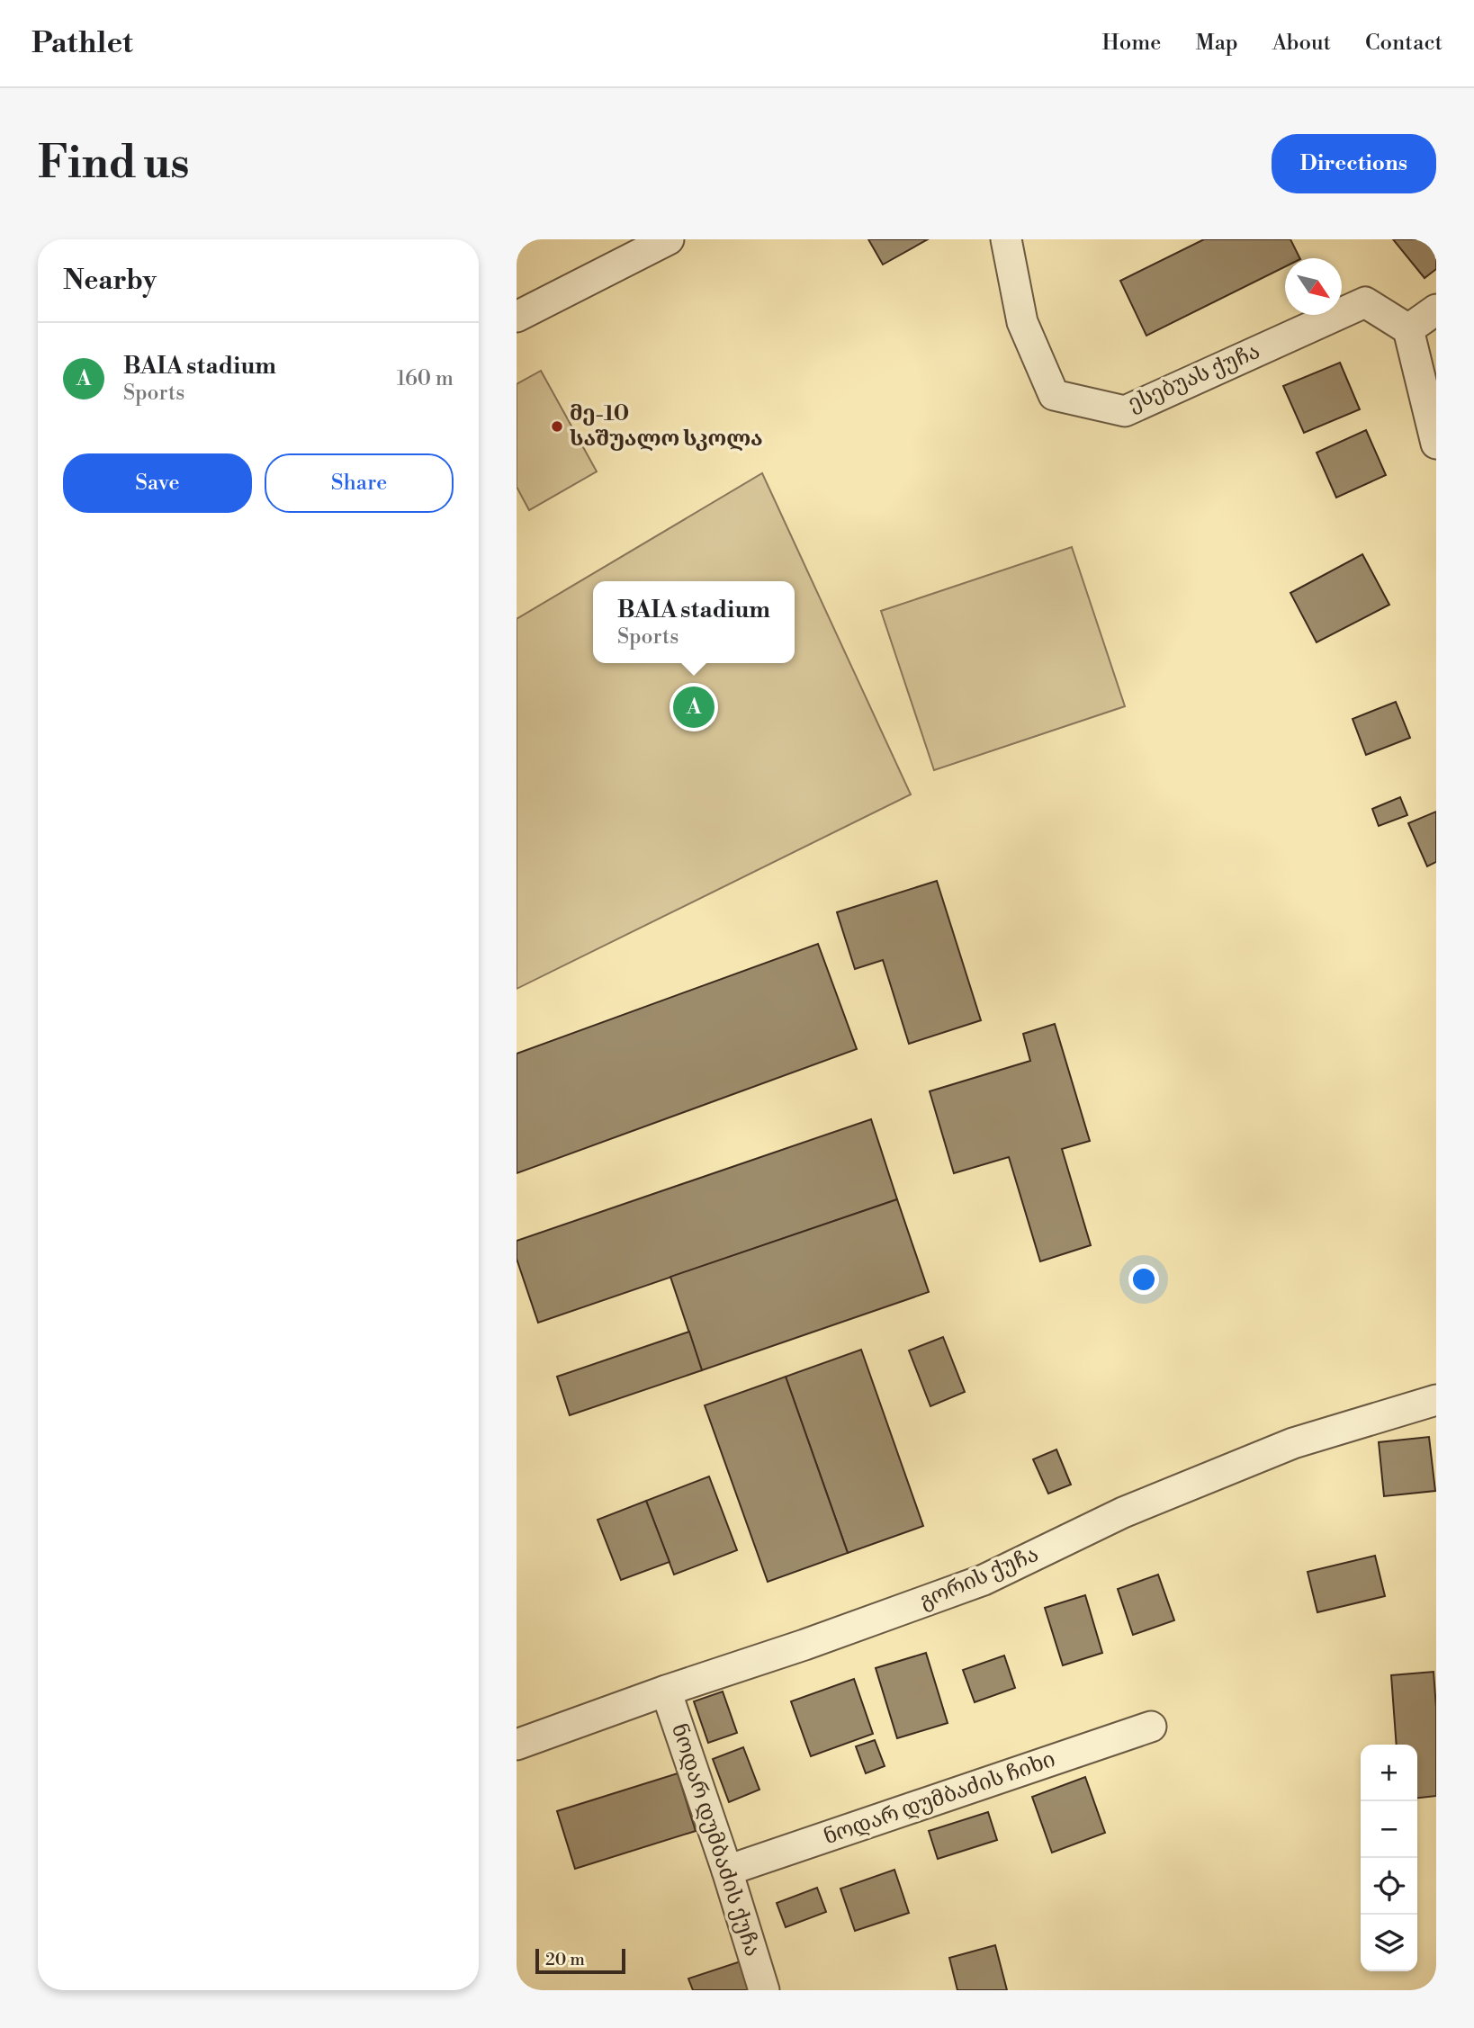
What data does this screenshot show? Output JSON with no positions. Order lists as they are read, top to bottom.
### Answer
{
  "streets": {
    "street": [
      "ესებუას ქუჩა",
      "გორის ქუჩა",
      "ნოდარ დუმბაძის ჩიხი",
      "ნოდარ დუმბაძის ქუჩა"
    ]
  },
  "crossings": [
    ["გორის ქუჩა", "ნოდარ დუმბაძის ქუჩა"],
    ["ნოდარ დუმბაძის ჩიხი", "ნოდარ დუმბაძის ქუჩა"]
  ],
  "places": ["მე-10 საშუალო სკოლა"],
  "scale_bar": "20 m",
  "north": "bottom right",
  "page": {
    "header": "Pathlet",
    "nav": [
      "Home",
      "Map",
      "About",
      "Contact"
    ],
    "buttons": [
      "Directions",
      ["Save", "Share"]
    ],
    "title": "Find us",
    "heading": "Nearby",
    "list": [
      {
        "mark": "A",
        "name": "BAIA stadium",
        "note": "Sports",
        "value": "160 m"
      }
    ],
    "popup": ["BAIA stadium", "Sports"],
    "pins": "A",
    "map_buttons": ["+", "−"],
    "scale": "20 m"
  }
}
